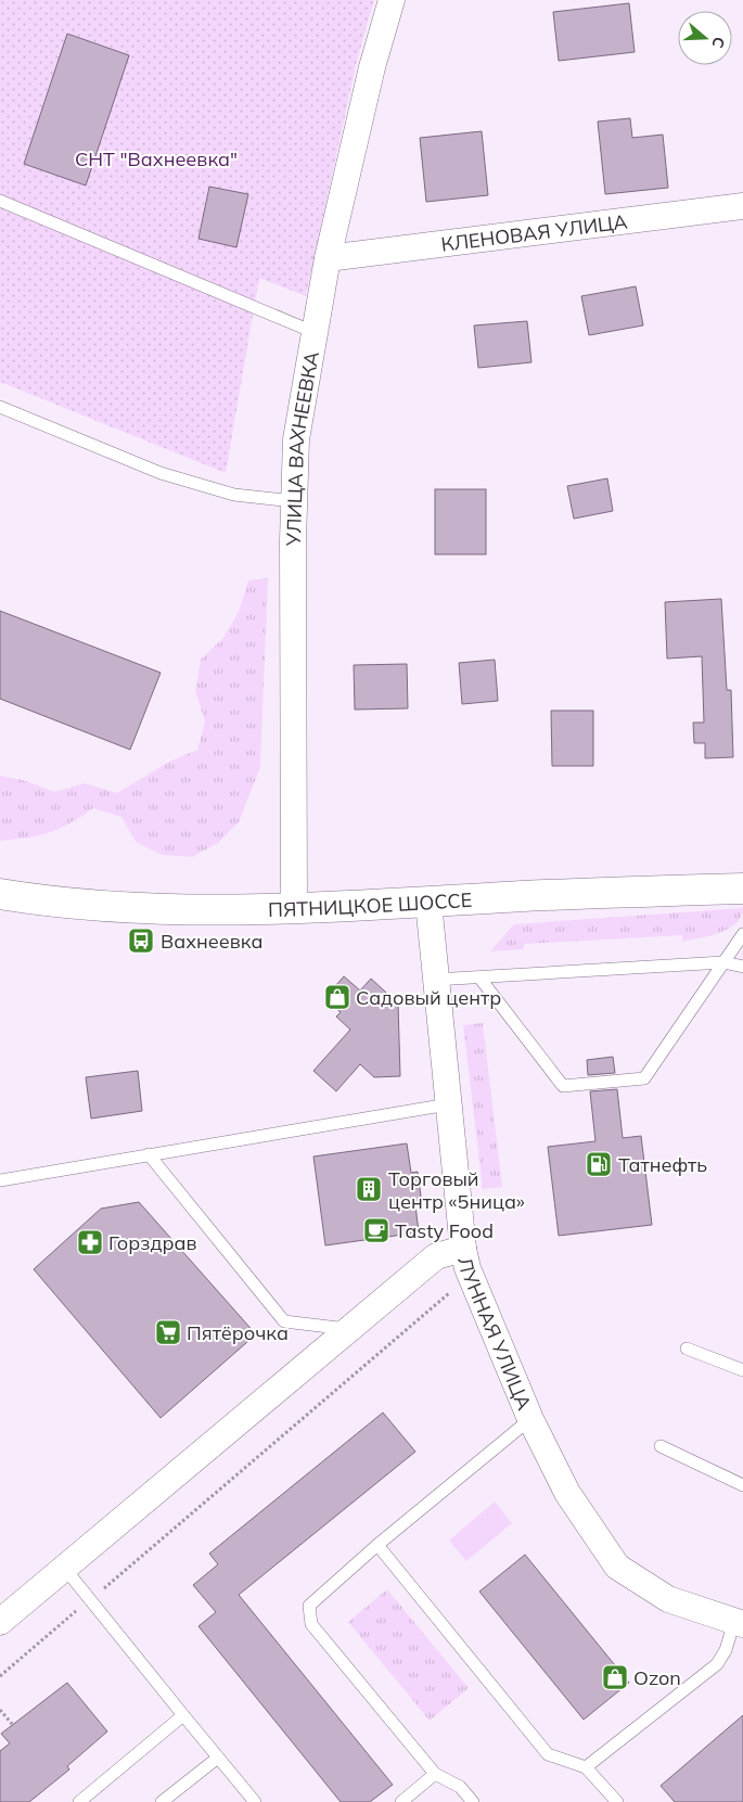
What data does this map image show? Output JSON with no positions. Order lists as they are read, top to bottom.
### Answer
{
  "streets": {
    "main road": ["ПЯТНИЦКОЕ ШОССЕ"],
    "street": ["КЛЕНОВАЯ УЛИЦА", "УЛИЦА ВАХНЕЕВКА", "ЛУННАЯ УЛИЦА"]
  },
  "crossings": [
    ["КЛЕНОВАЯ УЛИЦА", "УЛИЦА ВАХНЕЕВКА"],
    ["УЛИЦА ВАХНЕЕВКА", "ПЯТНИЦКОЕ ШОССЕ"],
    ["ПЯТНИЦКОЕ ШОССЕ", "ЛУННАЯ УЛИЦА"]
  ],
  "parks": ["СНТ \"Вахнеевка\""],
  "places": {
    "bus stop": ["Вахнеевка"],
    "shop": ["Садовый центр", "Ozon"],
    "fuel station": ["Татнефть"],
    "building": ["Торговый центр «5ница»"],
    "cafe": ["Tasty Food"],
    "pharmacy": ["Горздрав"],
    "supermarket": ["Пятёрочка"]
  },
  "north": "right"
}
